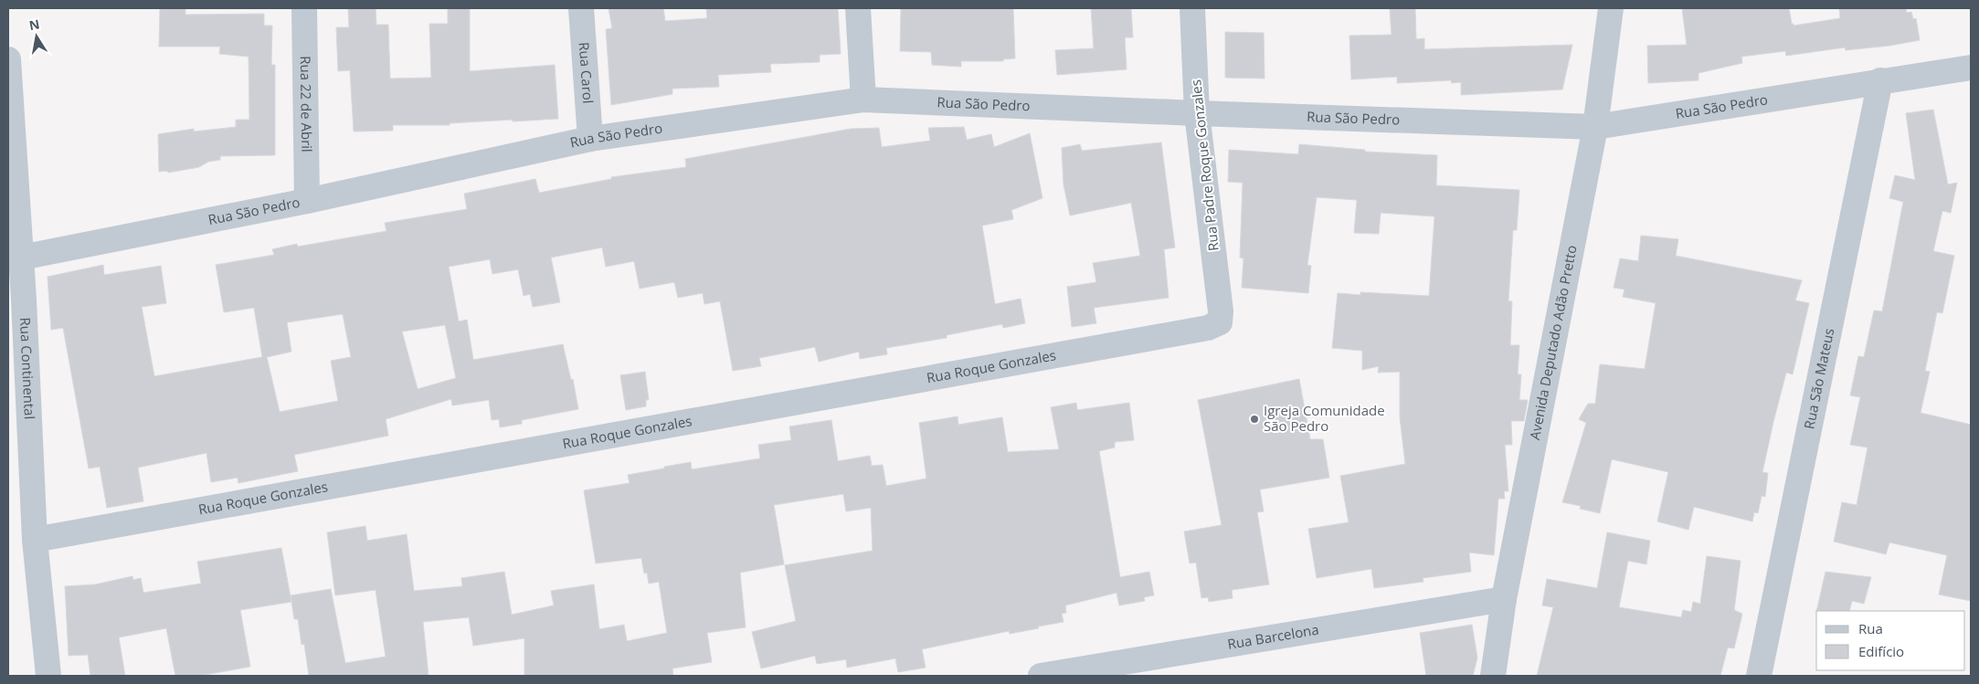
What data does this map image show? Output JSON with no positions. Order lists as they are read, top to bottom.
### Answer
{
  "streets": {
    "street": [
      "Rua Carol",
      "Rua 22 de Abril",
      "Rua São Pedro",
      "Rua Padre Roque Gonzales",
      "Avenida Deputado Adão Pretto",
      "Rua Roque Gonzales",
      "Rua Continental",
      "Rua São Mateus",
      "Rua Barcelona"
    ]
  },
  "crossings": [
    ["Rua Carol", "Rua São Pedro"],
    ["Rua 22 de Abril", "Rua São Pedro"],
    ["Rua São Pedro", "Rua Padre Roque Gonzales"],
    ["Rua São Pedro", "Avenida Deputado Adão Pretto"],
    ["Rua São Pedro", "Rua Continental"],
    ["Rua São Pedro", "Rua São Mateus"],
    ["Rua Padre Roque Gonzales", "Rua Roque Gonzales"],
    ["Avenida Deputado Adão Pretto", "Rua Barcelona"],
    ["Rua Roque Gonzales", "Rua Continental"]
  ],
  "places": ["Igreja Comunidade São Pedro"],
  "legend": ["Rua", "Edifício"],
  "north": "top"
}
